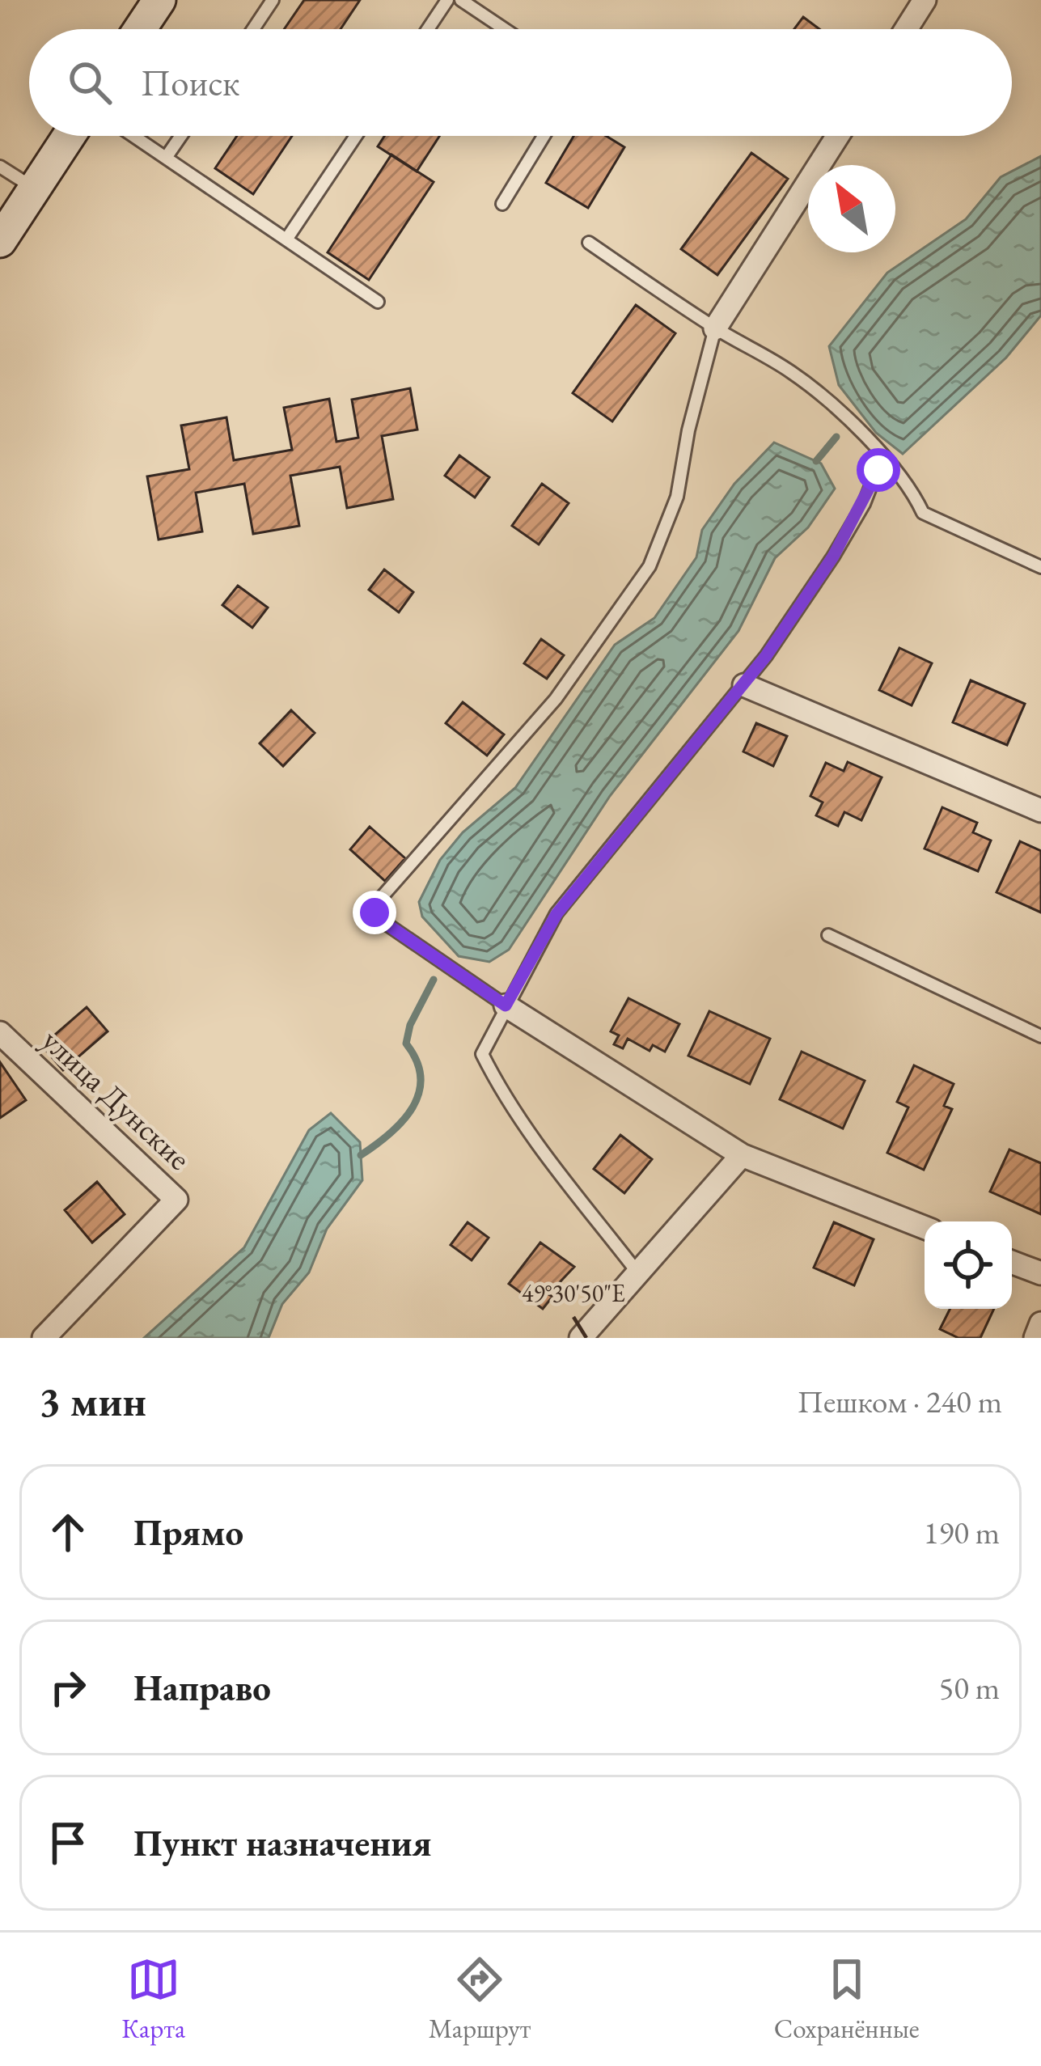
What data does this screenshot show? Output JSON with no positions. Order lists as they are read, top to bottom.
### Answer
{
  "streets": {
    "street": ["улица Дунские"]
  },
  "north": "top left",
  "page": {
    "search": "Поиск",
    "heading": ["3 мин", "Пешком · 240 m"],
    "list": [
      ["Прямо", "190 m"],
      ["Направо", "50 m"],
      "Пункт назначения"
    ],
    "nav": ["Карта", "Маршрут", "Сохранённые"]
  },
  "coordinates": ["49°30'50\"E"]
}
